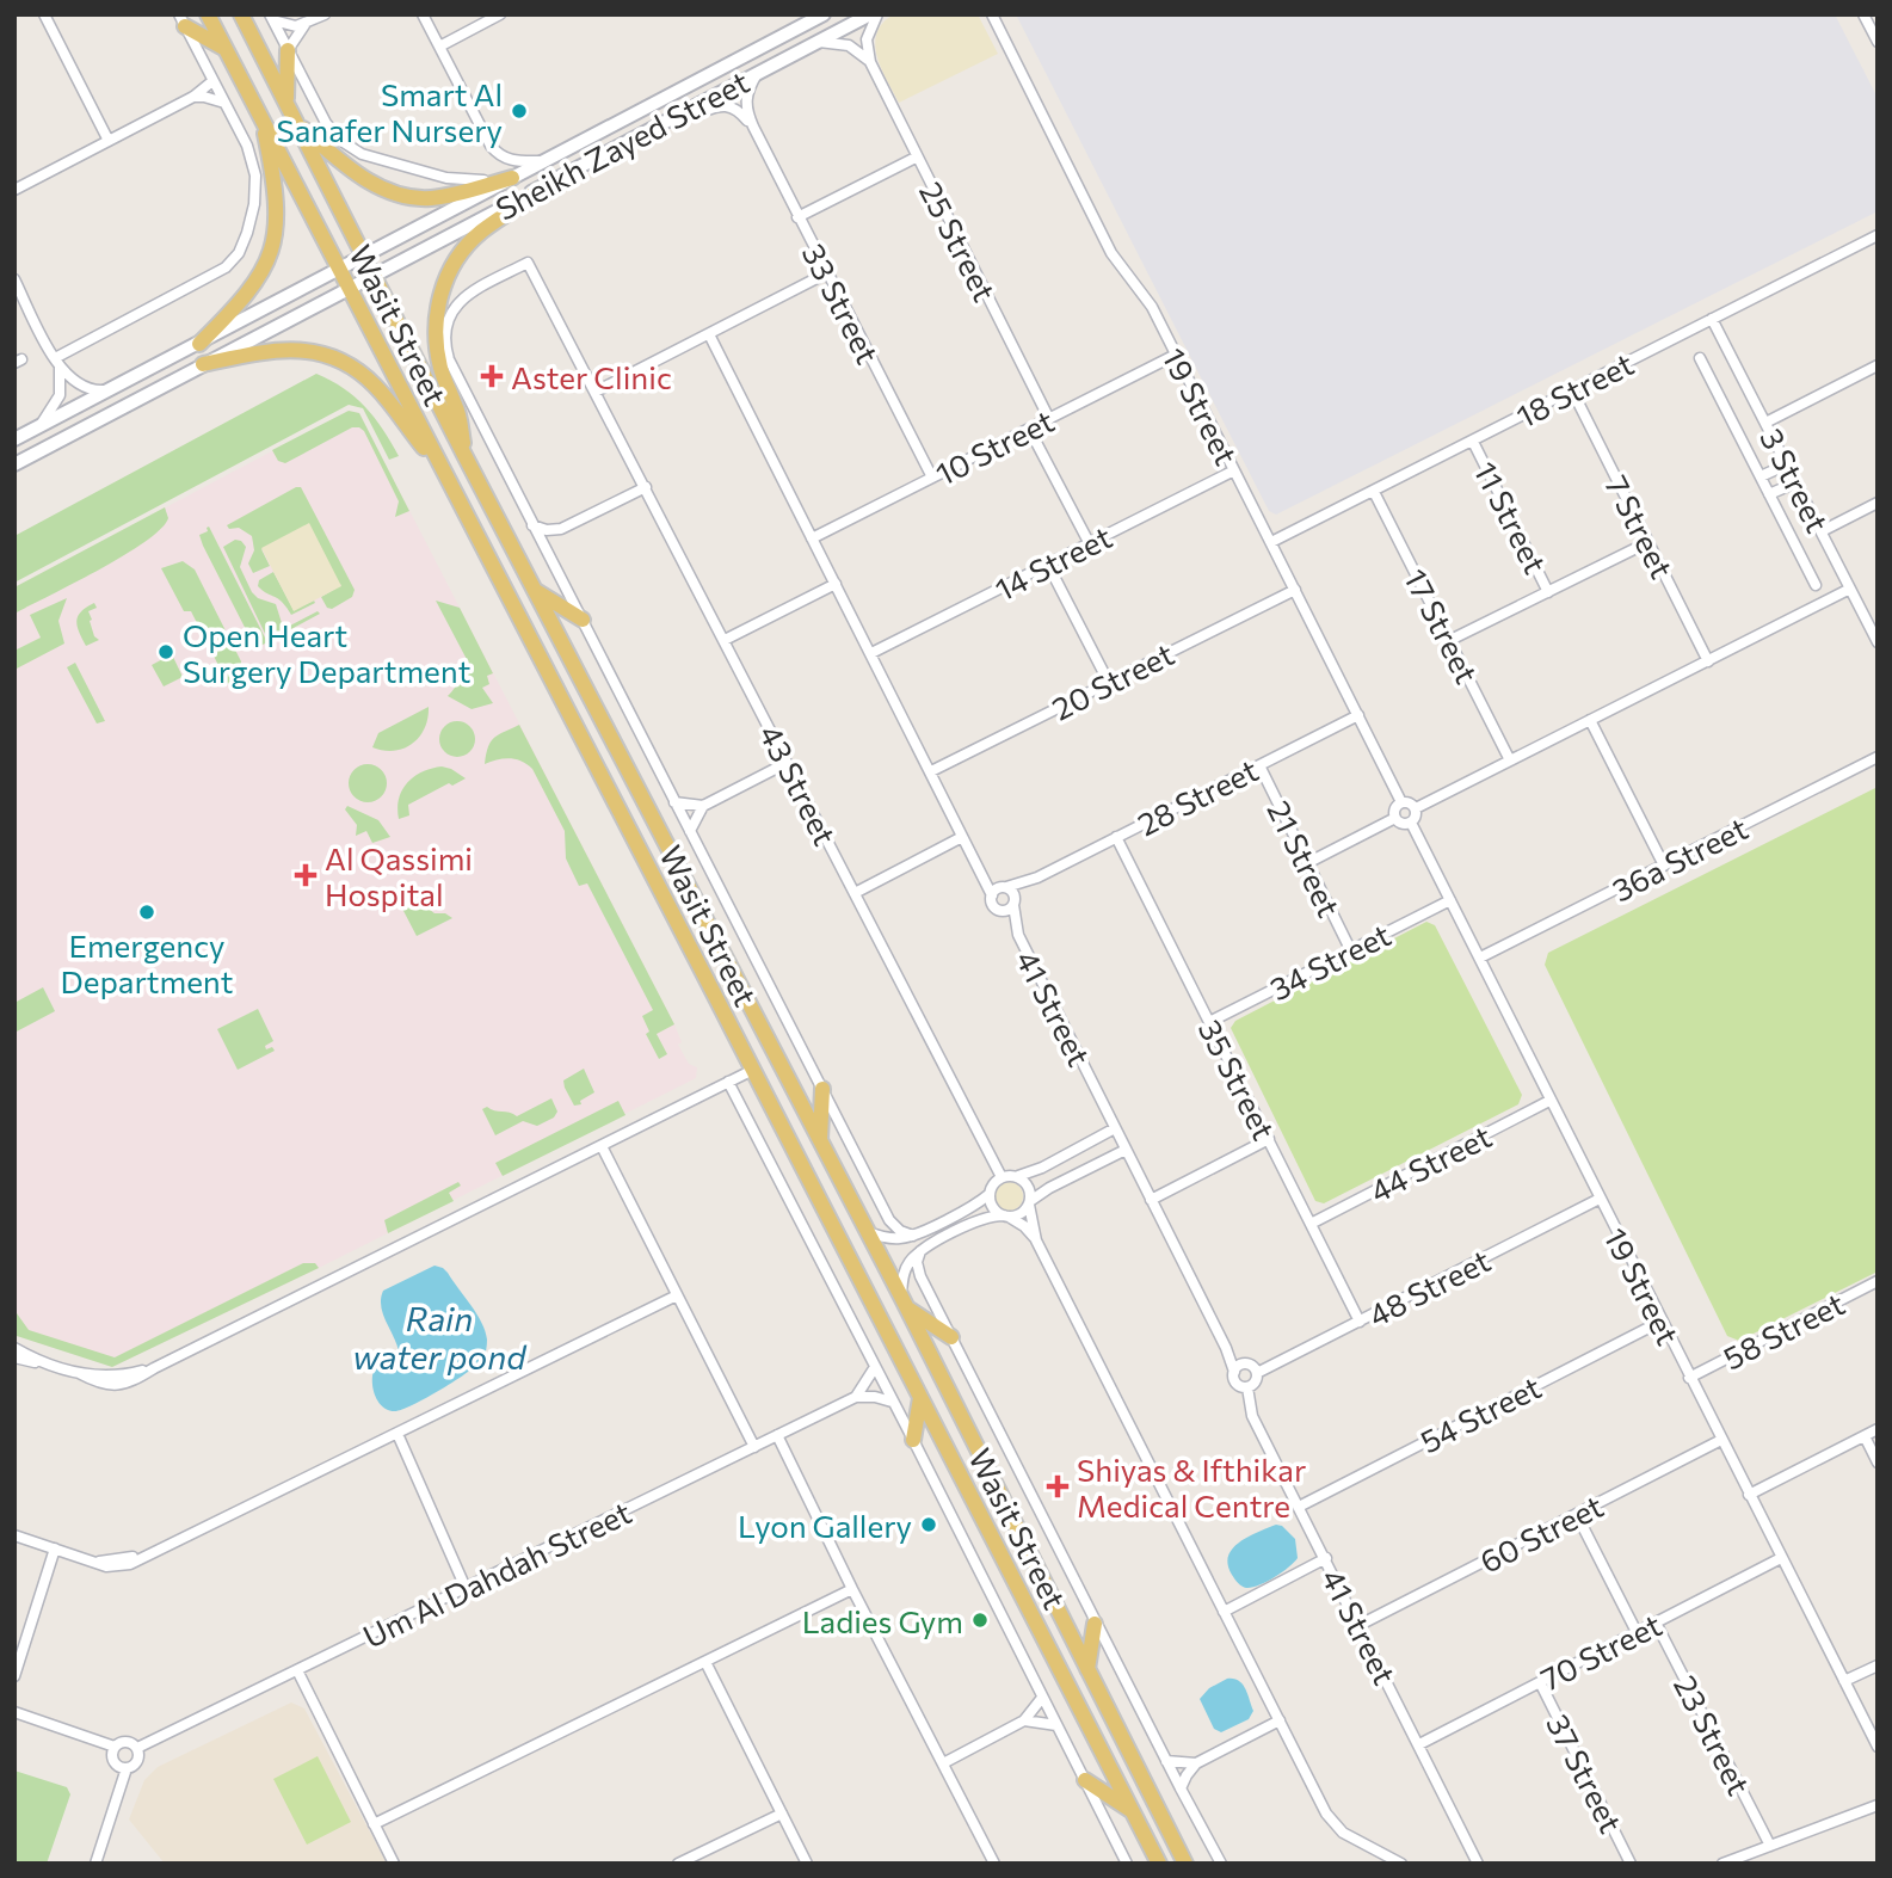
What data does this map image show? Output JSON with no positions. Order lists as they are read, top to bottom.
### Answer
{
  "streets": {
    "main road": ["Sheikh Zayed Street", "Wasit Street"],
    "street": [
      "25 Street",
      "33 Street",
      "18 Street",
      "19 Street",
      "10 Street",
      "3 Street",
      "11 Street",
      "7 Street",
      "14 Street",
      "17 Street",
      "20 Street",
      "43 Street",
      "28 Street",
      "21 Street",
      "36a Street",
      "34 Street",
      "41 Street",
      "35 Street",
      "44 Street",
      "48 Street",
      "58 Street",
      "54 Street",
      "60 Street",
      "Um Al Dahdah Street",
      "70 Street",
      "23 Street",
      "37 Street"
    ]
  },
  "crossings": [
    ["Sheikh Zayed Street", "33 Street"],
    ["Sheikh Zayed Street", "Wasit Street"],
    ["25 Street", "10 Street"],
    ["33 Street", "10 Street"],
    ["18 Street", "19 Street"],
    ["18 Street", "3 Street"],
    ["18 Street", "11 Street"],
    ["18 Street", "7 Street"],
    ["18 Street", "17 Street"],
    ["19 Street", "10 Street"],
    ["19 Street", "14 Street"],
    ["19 Street", "20 Street"],
    ["19 Street", "28 Street"],
    ["19 Street", "36a Street"],
    ["19 Street", "34 Street"],
    ["19 Street", "44 Street"],
    ["19 Street", "48 Street"],
    ["19 Street", "58 Street"],
    ["19 Street", "54 Street"],
    ["19 Street", "60 Street"],
    ["19 Street", "70 Street"],
    ["28 Street", "21 Street"],
    ["28 Street", "41 Street"],
    ["28 Street", "35 Street"],
    ["21 Street", "34 Street"],
    ["34 Street", "35 Street"],
    ["41 Street", "48 Street"],
    ["41 Street", "54 Street"],
    ["41 Street", "60 Street"],
    ["41 Street", "70 Street"],
    ["35 Street", "44 Street"],
    ["35 Street", "48 Street"],
    ["70 Street", "23 Street"],
    ["70 Street", "37 Street"]
  ],
  "water": ["Rain water pond"],
  "places": {
    "other": [
      "Smart Al Sanafer Nursery",
      "Open Heart Surgery Department",
      "Emergency Department",
      "Lyon Gallery",
      "Ladies Gym"
    ],
    "health": ["Aster Clinic", "Al Qassimi Hospital", "Shiyas & Ifthikar Medical Centre"]
  }
}
